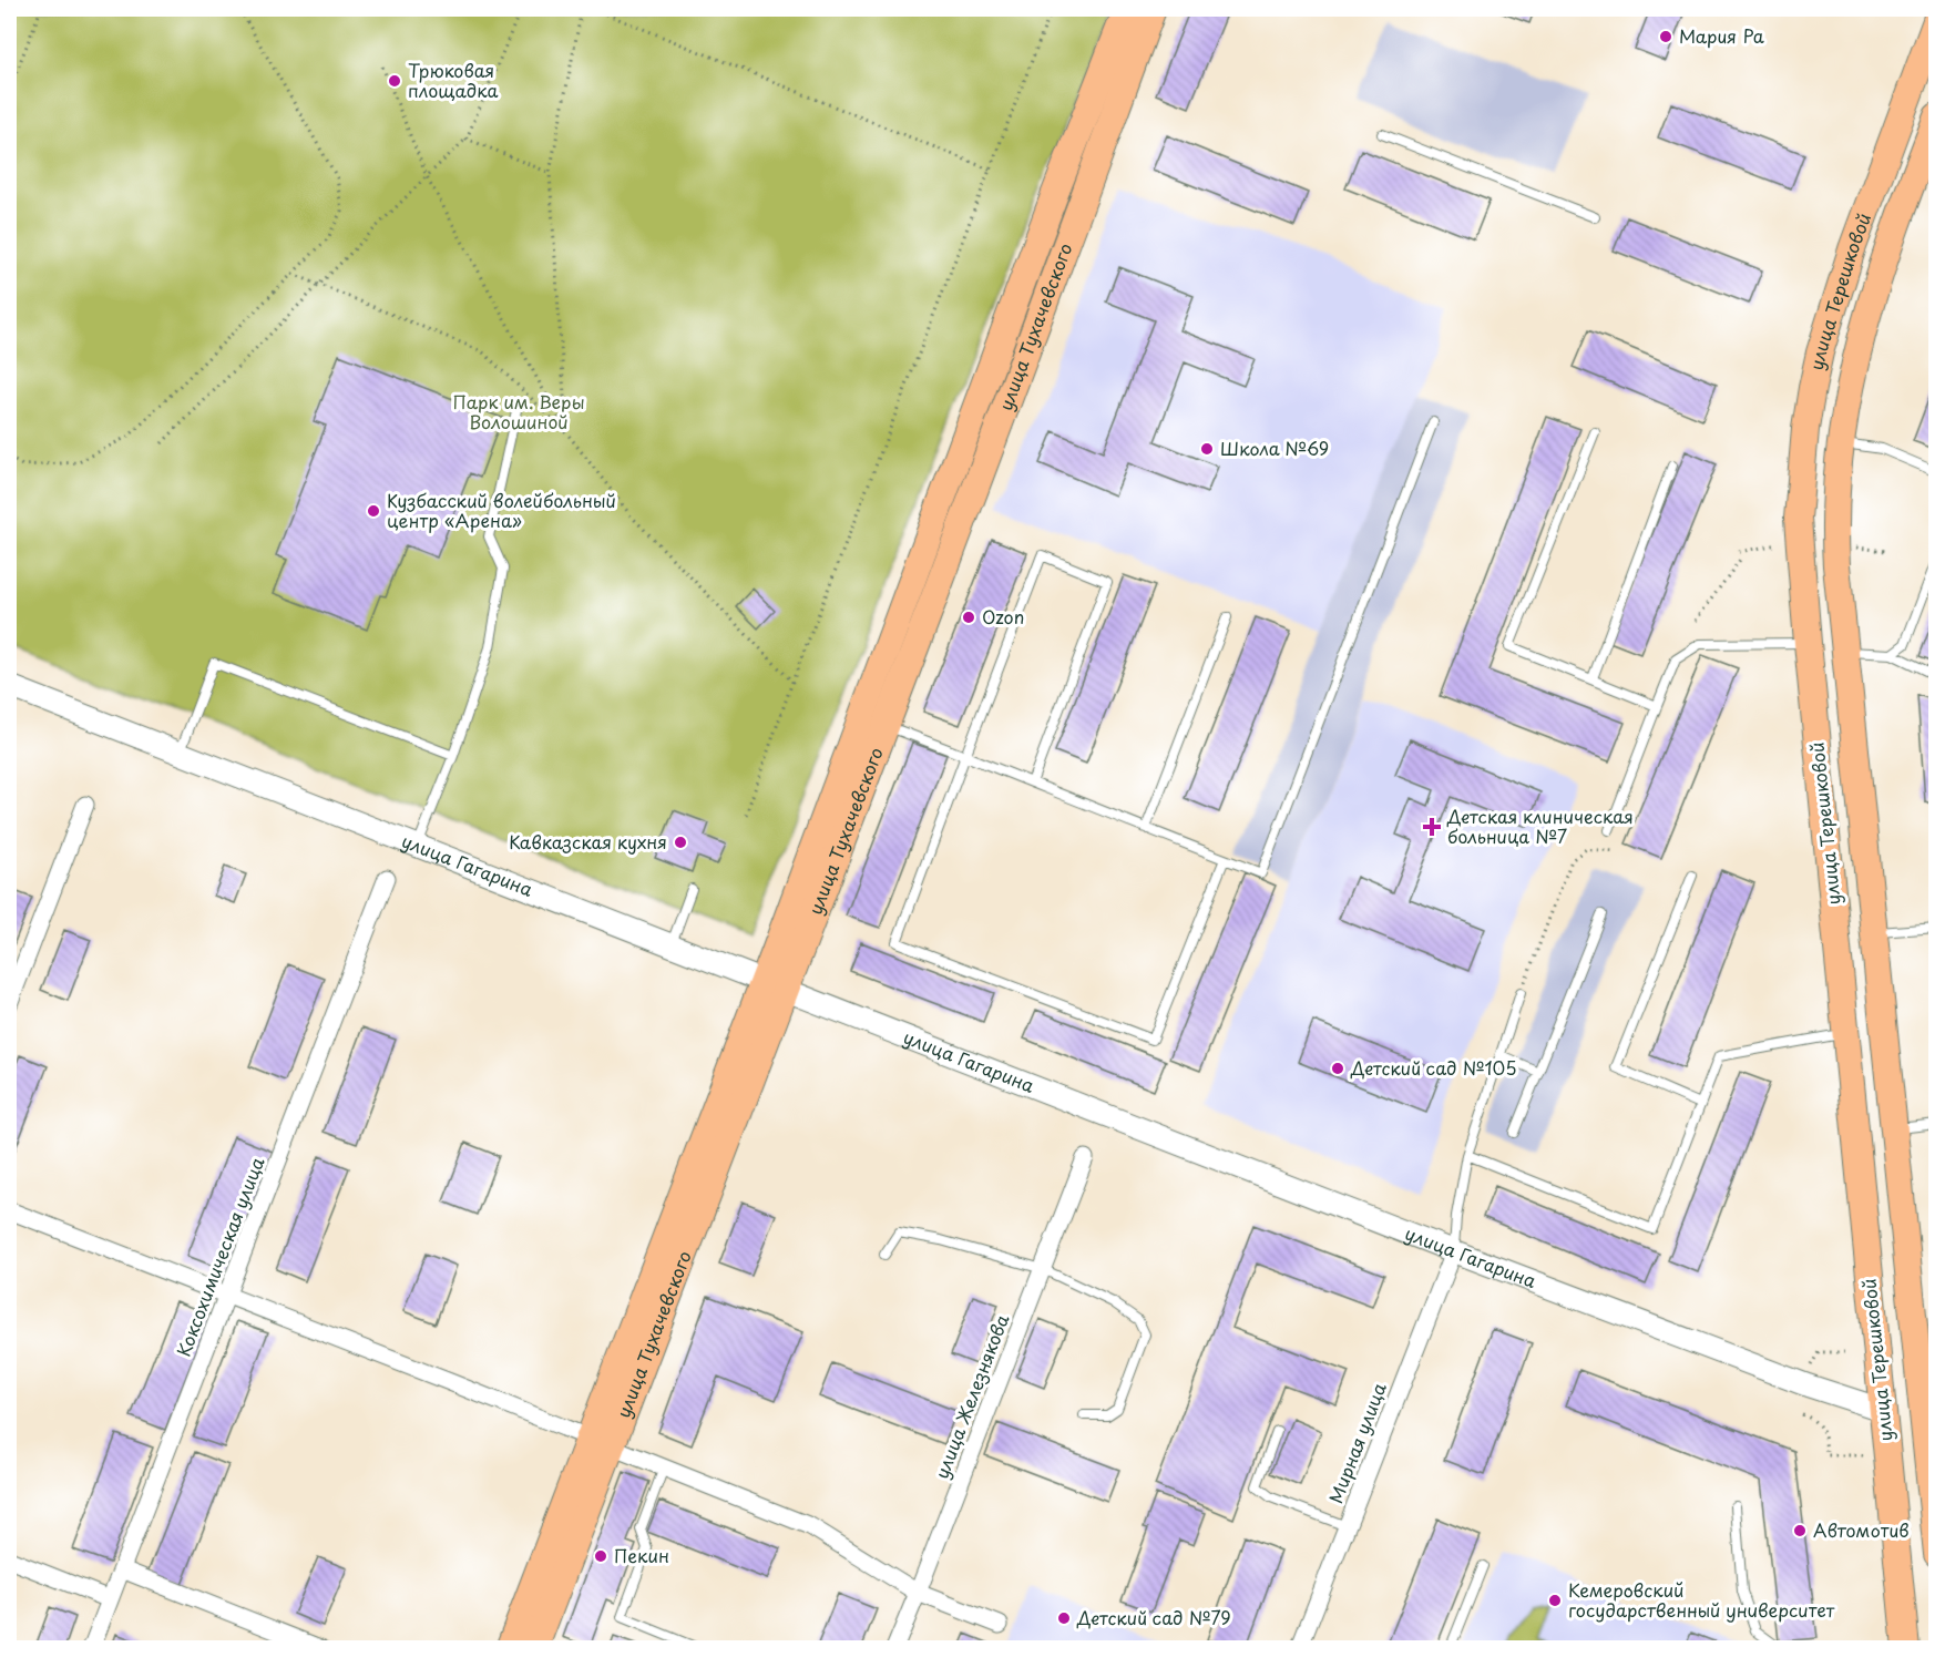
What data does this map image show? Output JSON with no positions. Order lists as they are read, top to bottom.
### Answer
{
  "streets": {
    "main road": ["улица Терешковой", "улица Тухачевского", "улица Гагарина"],
    "street": ["Коксохимическая улица", "улица Железнякова", "Мирная улица"]
  },
  "crossings": [
    ["улица Терешковой", "улица Гагарина"],
    ["улица Тухачевского", "улица Гагарина"],
    ["улица Гагарина", "Мирная улица"]
  ],
  "parks": ["Парк им. Веры Волошиной"],
  "places": {
    "other": [
      "Мария Ра",
      "Трюковая площадка",
      "Школа №69",
      "Кузбасский волейбольный центр «Арена»",
      "Ozon",
      "Кавказская кухня",
      "Детский сад №105",
      "Автомотив",
      "Пекин",
      "Кемеровский государственный университет",
      "Детский сад №79"
    ],
    "health": ["Детская клиническая больница №7"]
  }
}
